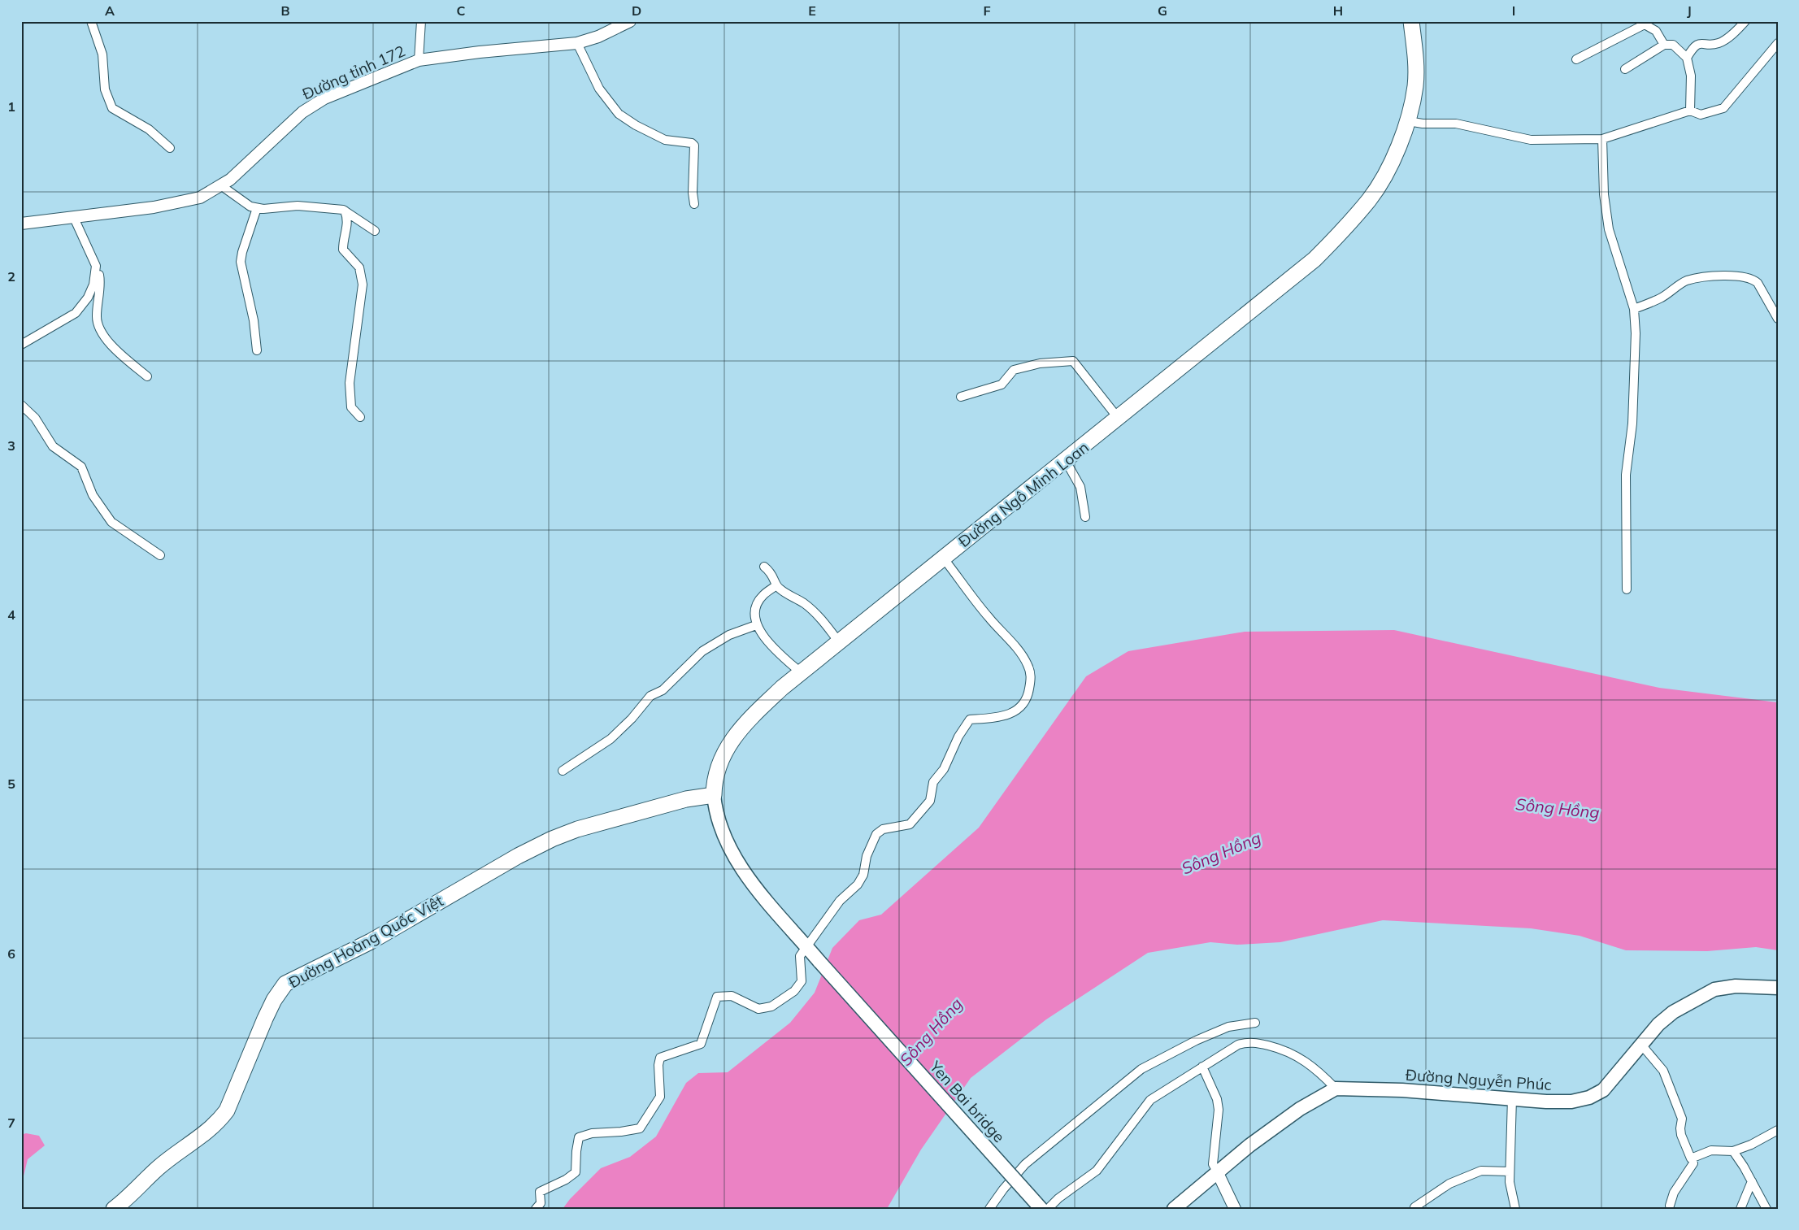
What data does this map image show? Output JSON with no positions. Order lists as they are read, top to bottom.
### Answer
{
  "streets": {
    "highway": ["Đường Ngô Minh Loan", "Đường Hoàng Quốc Việt"],
    "main road": ["Đường tỉnh 172", "Đường Nguyễn Phúc", "Yen Bai bridge"]
  },
  "crossings": [
    ["Đường Ngô Minh Loan", "Đường Hoàng Quốc Việt"],
    ["Đường Ngô Minh Loan", "Yen Bai bridge"]
  ],
  "water": ["Sông Hồng"],
  "grid": {
    "columns": [
      "A",
      "B",
      "C",
      "D",
      "E",
      "F",
      "G",
      "H",
      "I",
      "J"
    ],
    "rows": [
      "1",
      "2",
      "3",
      "4",
      "5",
      "6",
      "7"
    ]
  }
}
